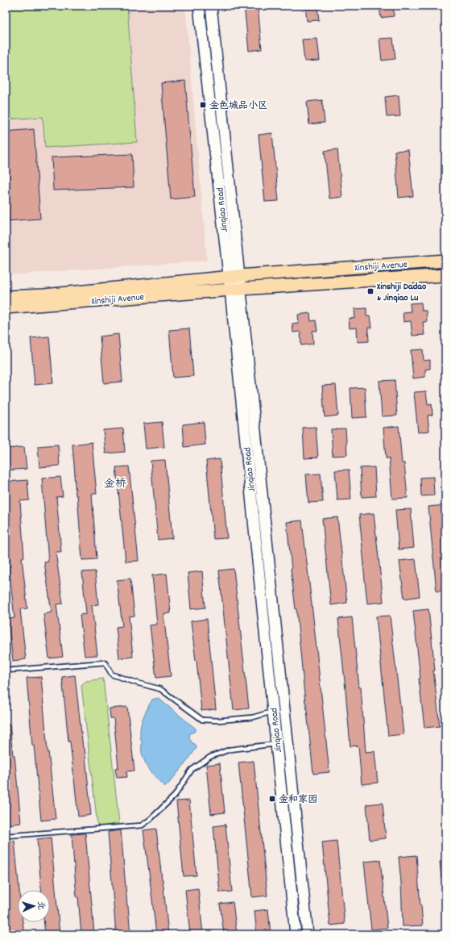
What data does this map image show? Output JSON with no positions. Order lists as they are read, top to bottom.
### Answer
{
  "streets": {
    "main road": ["Xinshiji Avenue"],
    "street": ["Jinqiao Road"]
  },
  "crossings": [
    ["Jinqiao Road", "Xinshiji Avenue"]
  ],
  "districts": ["金桥"],
  "places": {
    "transit": ["金色城品小区", "Xinshiji Dadao & Jinqiao Lu", "金和家园"]
  },
  "north": "right"
}
